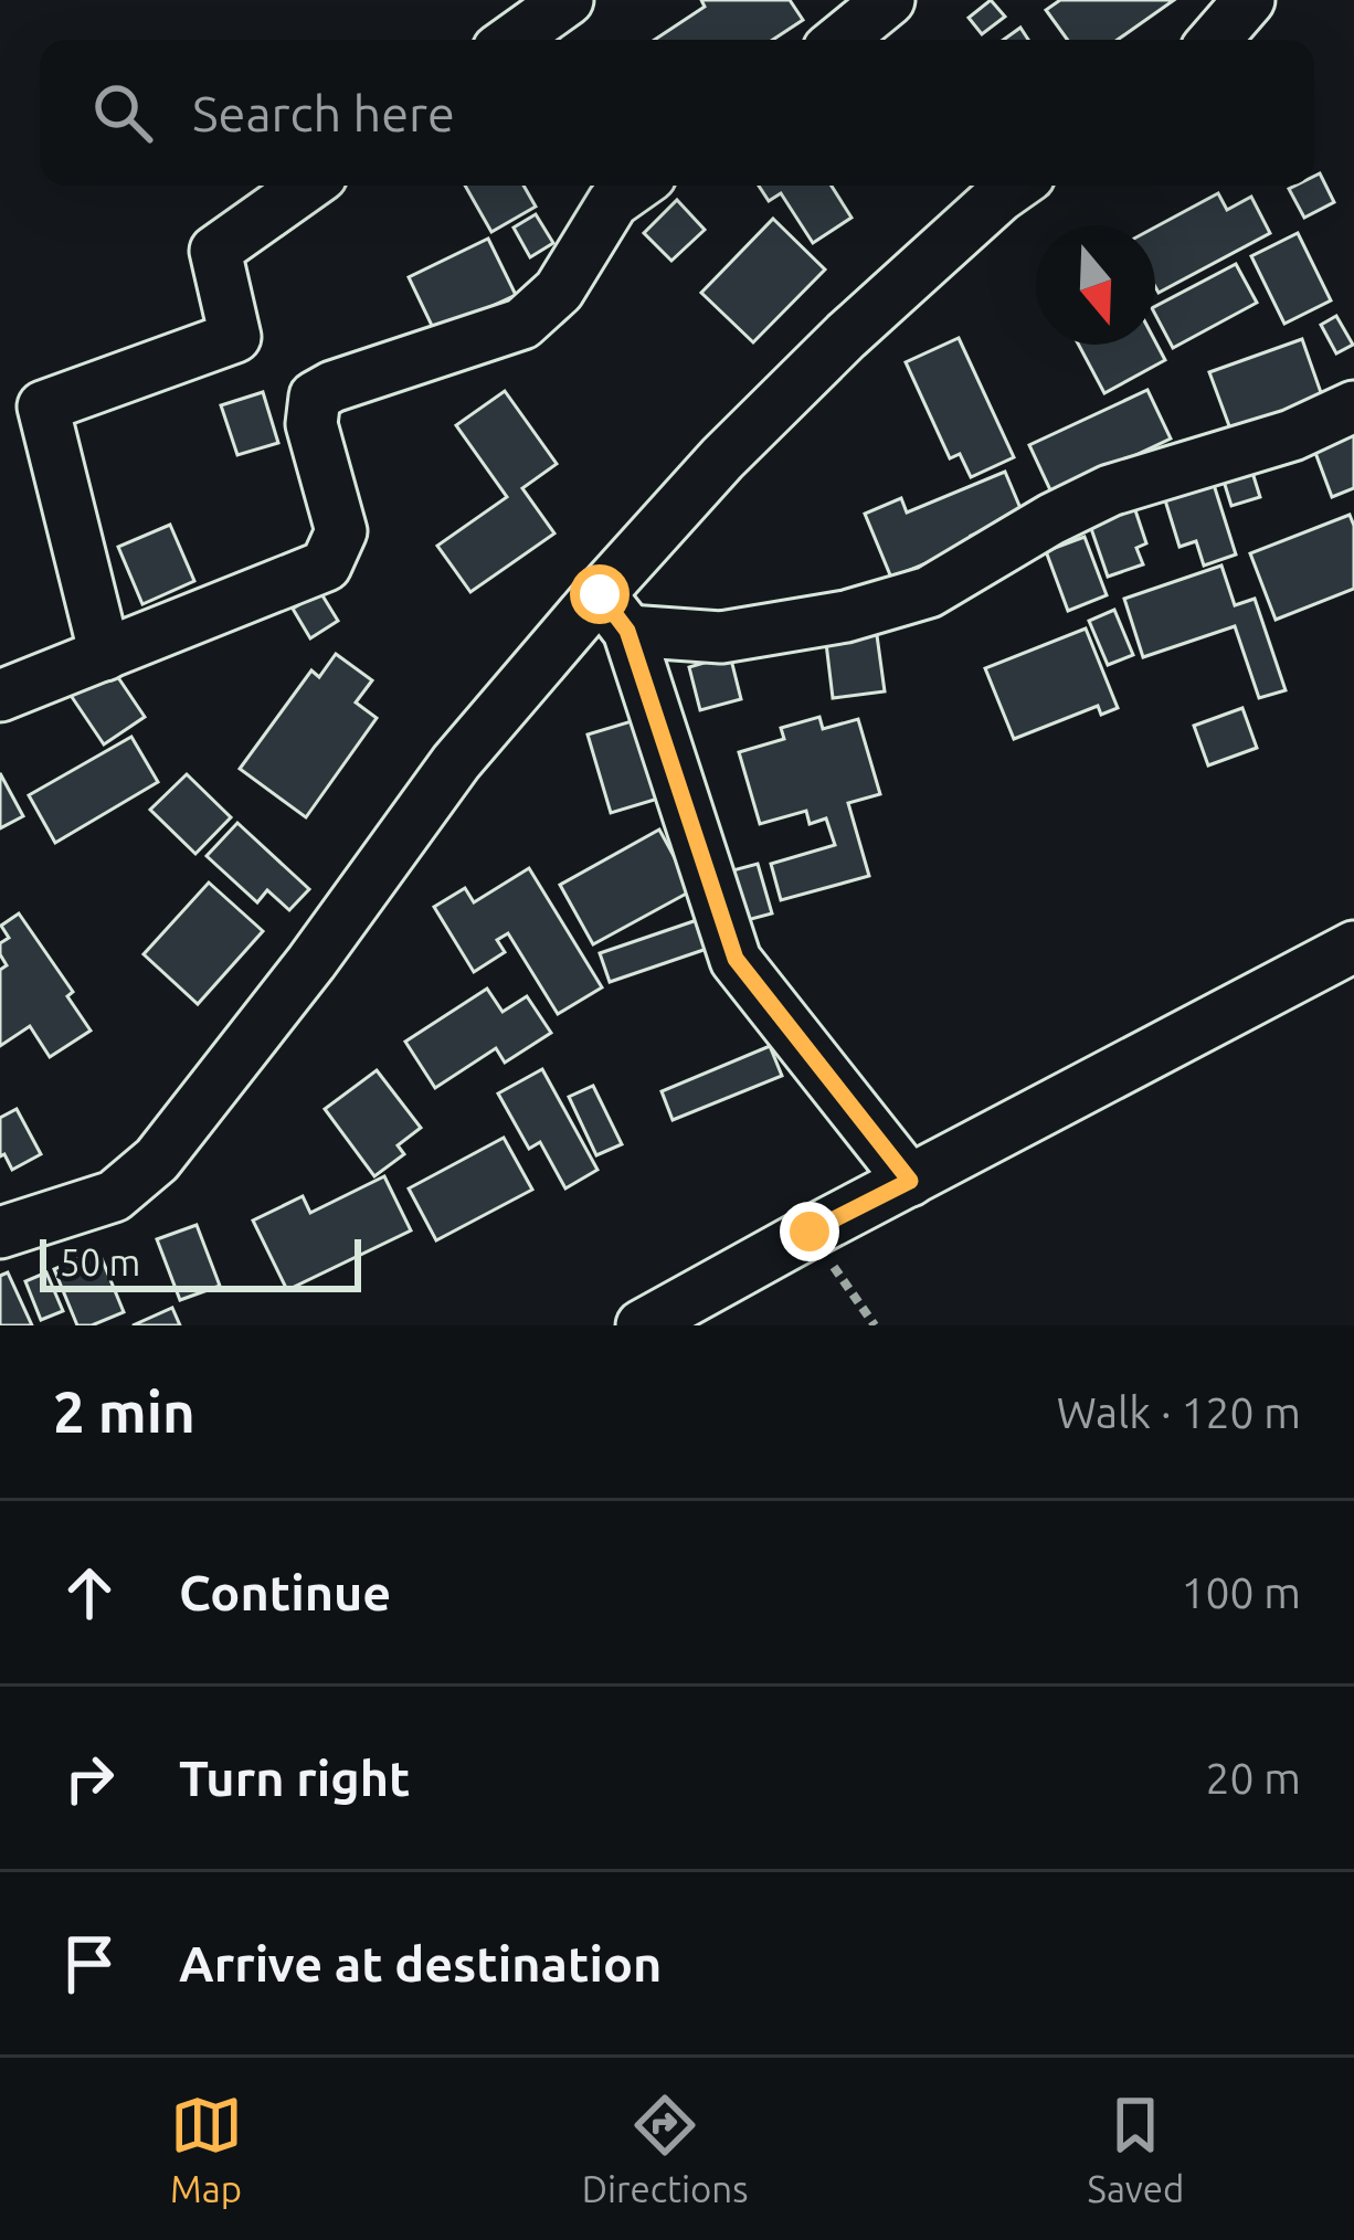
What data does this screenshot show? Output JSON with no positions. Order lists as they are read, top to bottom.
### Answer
{
  "scale_bar": "50 m",
  "north": "bottom",
  "page": {
    "search": "Search here",
    "scale": "50 m",
    "heading": ["2 min", "Walk · 120 m"],
    "list": [
      ["Continue", "100 m"],
      ["Turn right", "20 m"],
      "Arrive at destination"
    ],
    "nav": ["Map", "Directions", "Saved"]
  }
}
